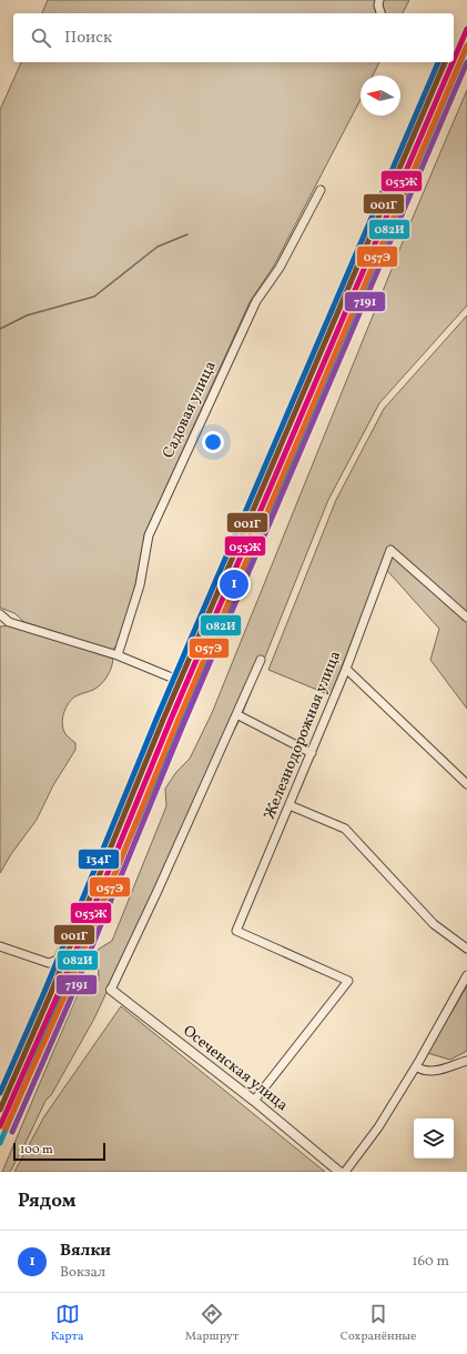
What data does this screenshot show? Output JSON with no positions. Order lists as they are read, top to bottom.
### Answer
{
  "streets": {
    "street": ["Садовая улица", "Железнодорожная улица", "Осеченская улица"]
  },
  "crossings": [
    ["Железнодорожная улица", "Осеченская улица"]
  ],
  "lines": [
    "transit line 053Ж",
    "transit line 057Э",
    "transit line 082И",
    "transit line 001Г",
    "transit line 7191",
    "transit line 134Г"
  ],
  "scale_bar": "100 m",
  "north": "left",
  "page": {
    "search": "Поиск",
    "pins": "1",
    "scale": "100 m",
    "heading": "Рядом",
    "list": [
      {
        "mark": "1",
        "name": "Вялки",
        "note": "Вокзал",
        "value": "160 m"
      }
    ],
    "nav": ["Карта", "Маршрут", "Сохранённые"]
  }
}
